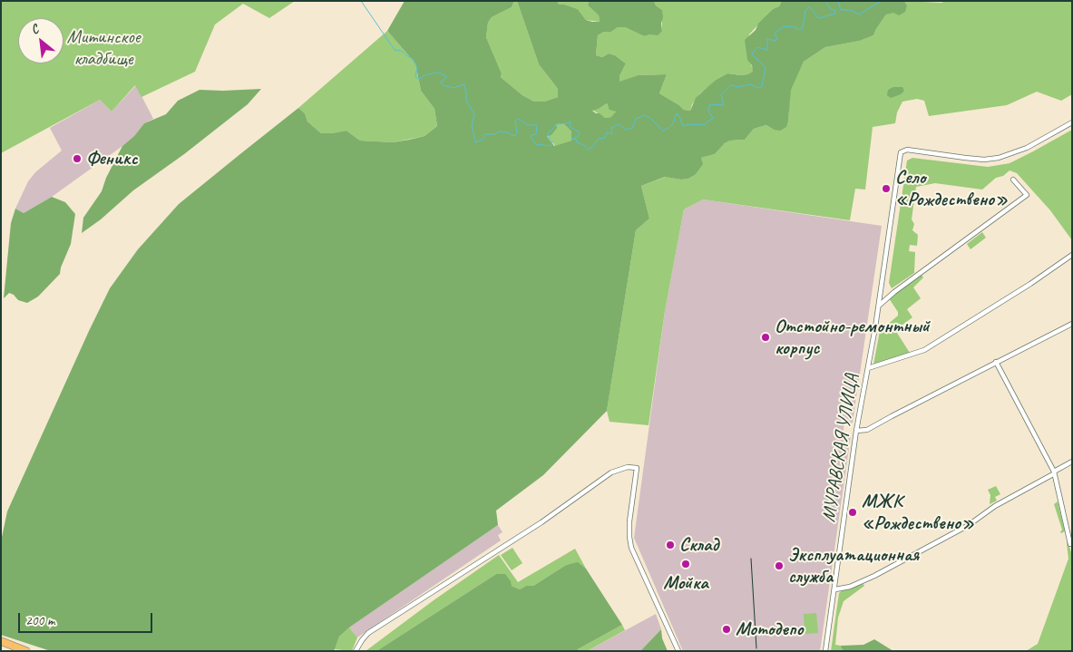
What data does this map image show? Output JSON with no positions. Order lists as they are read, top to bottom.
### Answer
{
  "streets": {
    "street": ["МУРАВСКАЯ УЛИЦА"]
  },
  "parks": ["Митинское кладбище"],
  "places": [
    "Феникс",
    "Село «Рождествено»",
    "Отстойно-ремонтный корпус",
    "МЖК «Рождествено»",
    "Склад",
    "Мойка",
    "Эксплуатационная служба",
    "Мотодепо"
  ],
  "scale_bar": "200 m",
  "north": "top left"
}
